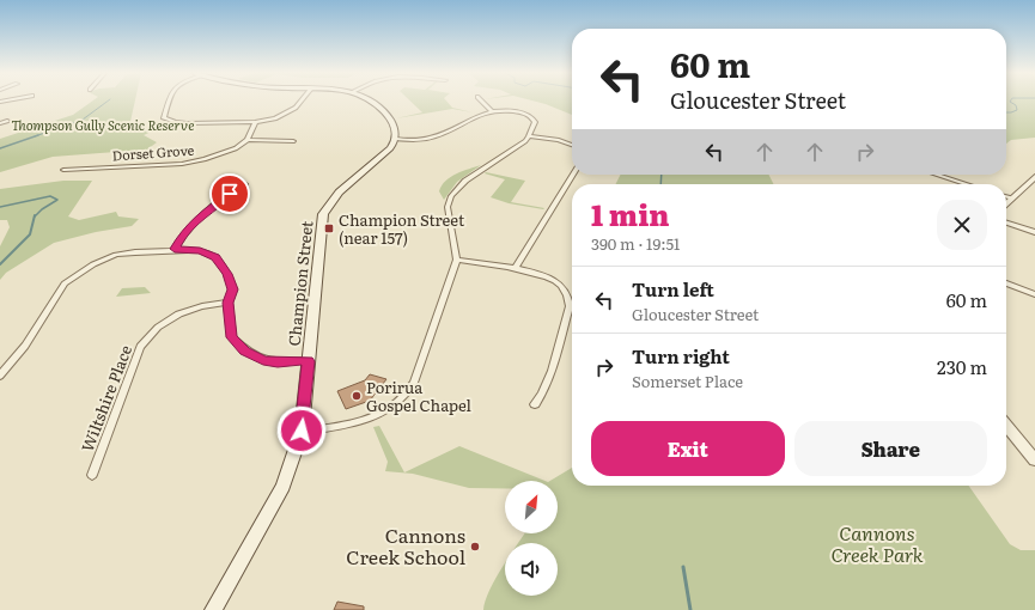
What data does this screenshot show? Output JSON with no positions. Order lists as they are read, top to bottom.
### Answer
{
  "streets": {
    "main road": ["Champion Street"],
    "street": ["Dorset Grove", "Wiltshire Place"]
  },
  "parks": ["Thompson Gully Scenic Reserve", "Cannons Creek Park"],
  "places": {
    "transit": ["Champion Street (near 157)"],
    "other": ["Porirua Gospel Chapel", "Cannons Creek School"]
  },
  "north": "top right",
  "page": {
    "turn": ["60 m", "Gloucester Street"],
    "heading": ["1 min", "390 m · 19:51"],
    "list": [
      {
        "name": "Turn left",
        "note": "Gloucester Street",
        "value": "60 m"
      },
      {
        "name": "Turn right",
        "note": "Somerset Place",
        "value": "230 m"
      }
    ],
    "buttons": ["Exit", "Share"]
  }
}
